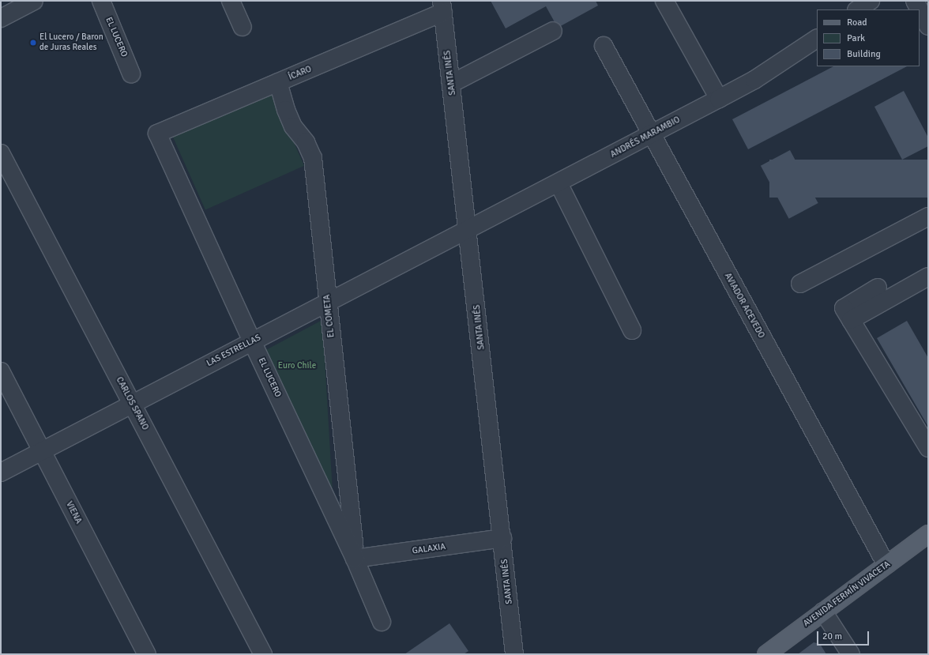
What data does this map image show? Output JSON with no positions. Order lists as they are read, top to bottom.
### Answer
{
  "streets": {
    "main road": ["AVENIDA FERMÍN VIVACETA"],
    "street": [
      "EL LUCERO",
      "SANTA INÉS",
      "ÍCARO",
      "ANDRÉS MARAMBIO",
      "AVIADOR ACEVEDO",
      "EL COMETA",
      "LAS ESTRELLAS",
      "CARLOS SPANO",
      "VIENA",
      "GALAXIA"
    ]
  },
  "crossings": [
    ["EL LUCERO", "ÍCARO"],
    ["EL LUCERO", "EL COMETA"],
    ["EL LUCERO", "LAS ESTRELLAS"],
    ["EL LUCERO", "GALAXIA"],
    ["SANTA INÉS", "ÍCARO"],
    ["SANTA INÉS", "ANDRÉS MARAMBIO"],
    ["SANTA INÉS", "LAS ESTRELLAS"],
    ["SANTA INÉS", "GALAXIA"],
    ["ÍCARO", "EL COMETA"],
    ["ANDRÉS MARAMBIO", "AVIADOR ACEVEDO"],
    ["ANDRÉS MARAMBIO", "LAS ESTRELLAS"],
    ["AVIADOR ACEVEDO", "AVENIDA FERMÍN VIVACETA"],
    ["EL COMETA", "LAS ESTRELLAS"],
    ["EL COMETA", "GALAXIA"],
    ["LAS ESTRELLAS", "CARLOS SPANO"],
    ["LAS ESTRELLAS", "VIENA"]
  ],
  "parks": ["Euro Chile"],
  "places": ["El Lucero / Baron de Juras Reales"],
  "legend": ["Road", "Park", "Building"],
  "scale_bar": "20 m"
}
